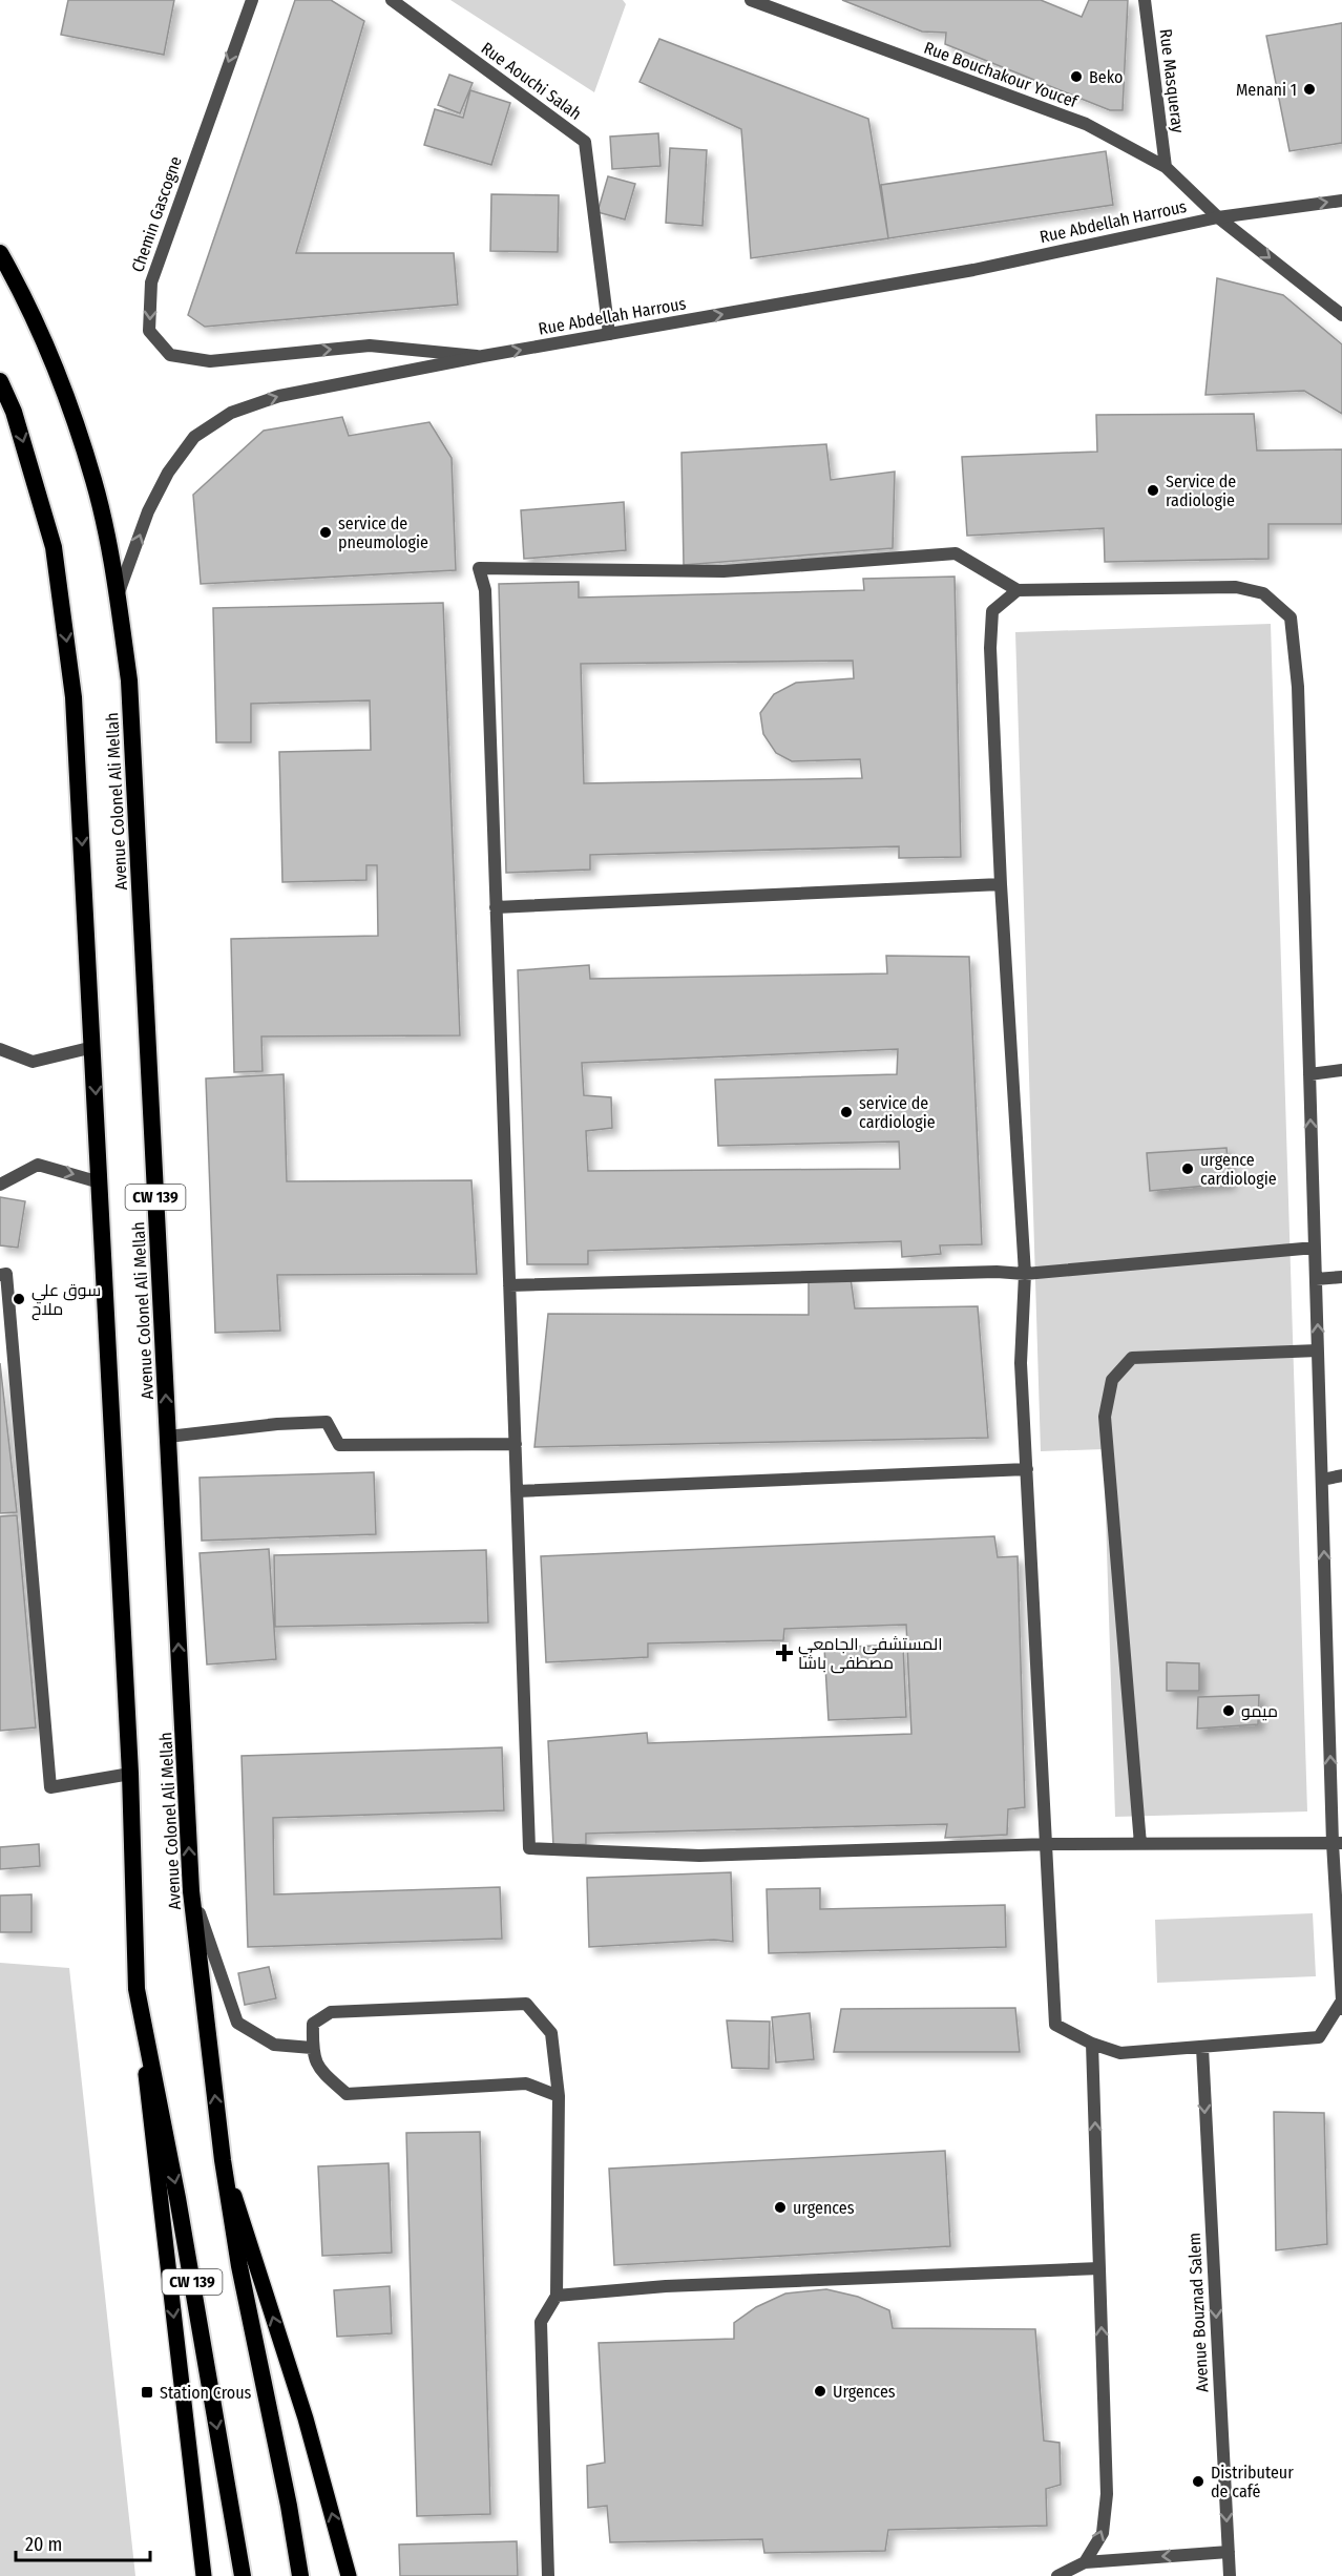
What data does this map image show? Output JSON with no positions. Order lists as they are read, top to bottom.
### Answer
{
  "streets": {
    "highway": ["Avenue Colonel Ali Mellah", "CW 139"],
    "street": [
      "Rue Bouchakour Youcef",
      "Rue Aouchi Salah",
      "Rue Masqueray",
      "Chemin Gascogne",
      "Rue Abdellah Harrous",
      "Avenue Bouznad Salem"
    ]
  },
  "crossings": [
    ["Rue Bouchakour Youcef", "Rue Masqueray"],
    ["Rue Bouchakour Youcef", "Rue Abdellah Harrous"],
    ["Rue Aouchi Salah", "Rue Abdellah Harrous"],
    ["Chemin Gascogne", "Rue Abdellah Harrous"],
    ["Rue Abdellah Harrous", "Avenue Colonel Ali Mellah"],
    ["Avenue Colonel Ali Mellah", "CW 139"]
  ],
  "one_way": ["Rue Abdellah Harrous"],
  "places": {
    "other": [
      "Beko",
      "Menani 1",
      "Service de radiologie",
      "service de pneumologie",
      "service de cardiologie",
      "urgence cardiologie",
      "سوق علي ملاح",
      "ميمو",
      "urgences",
      "Urgences",
      "Distributeur de café"
    ],
    "health": ["المستشفى الجامعي مصطفى باشا"],
    "transit": ["Station Crous"]
  },
  "scale_bar": "20 m"
}
